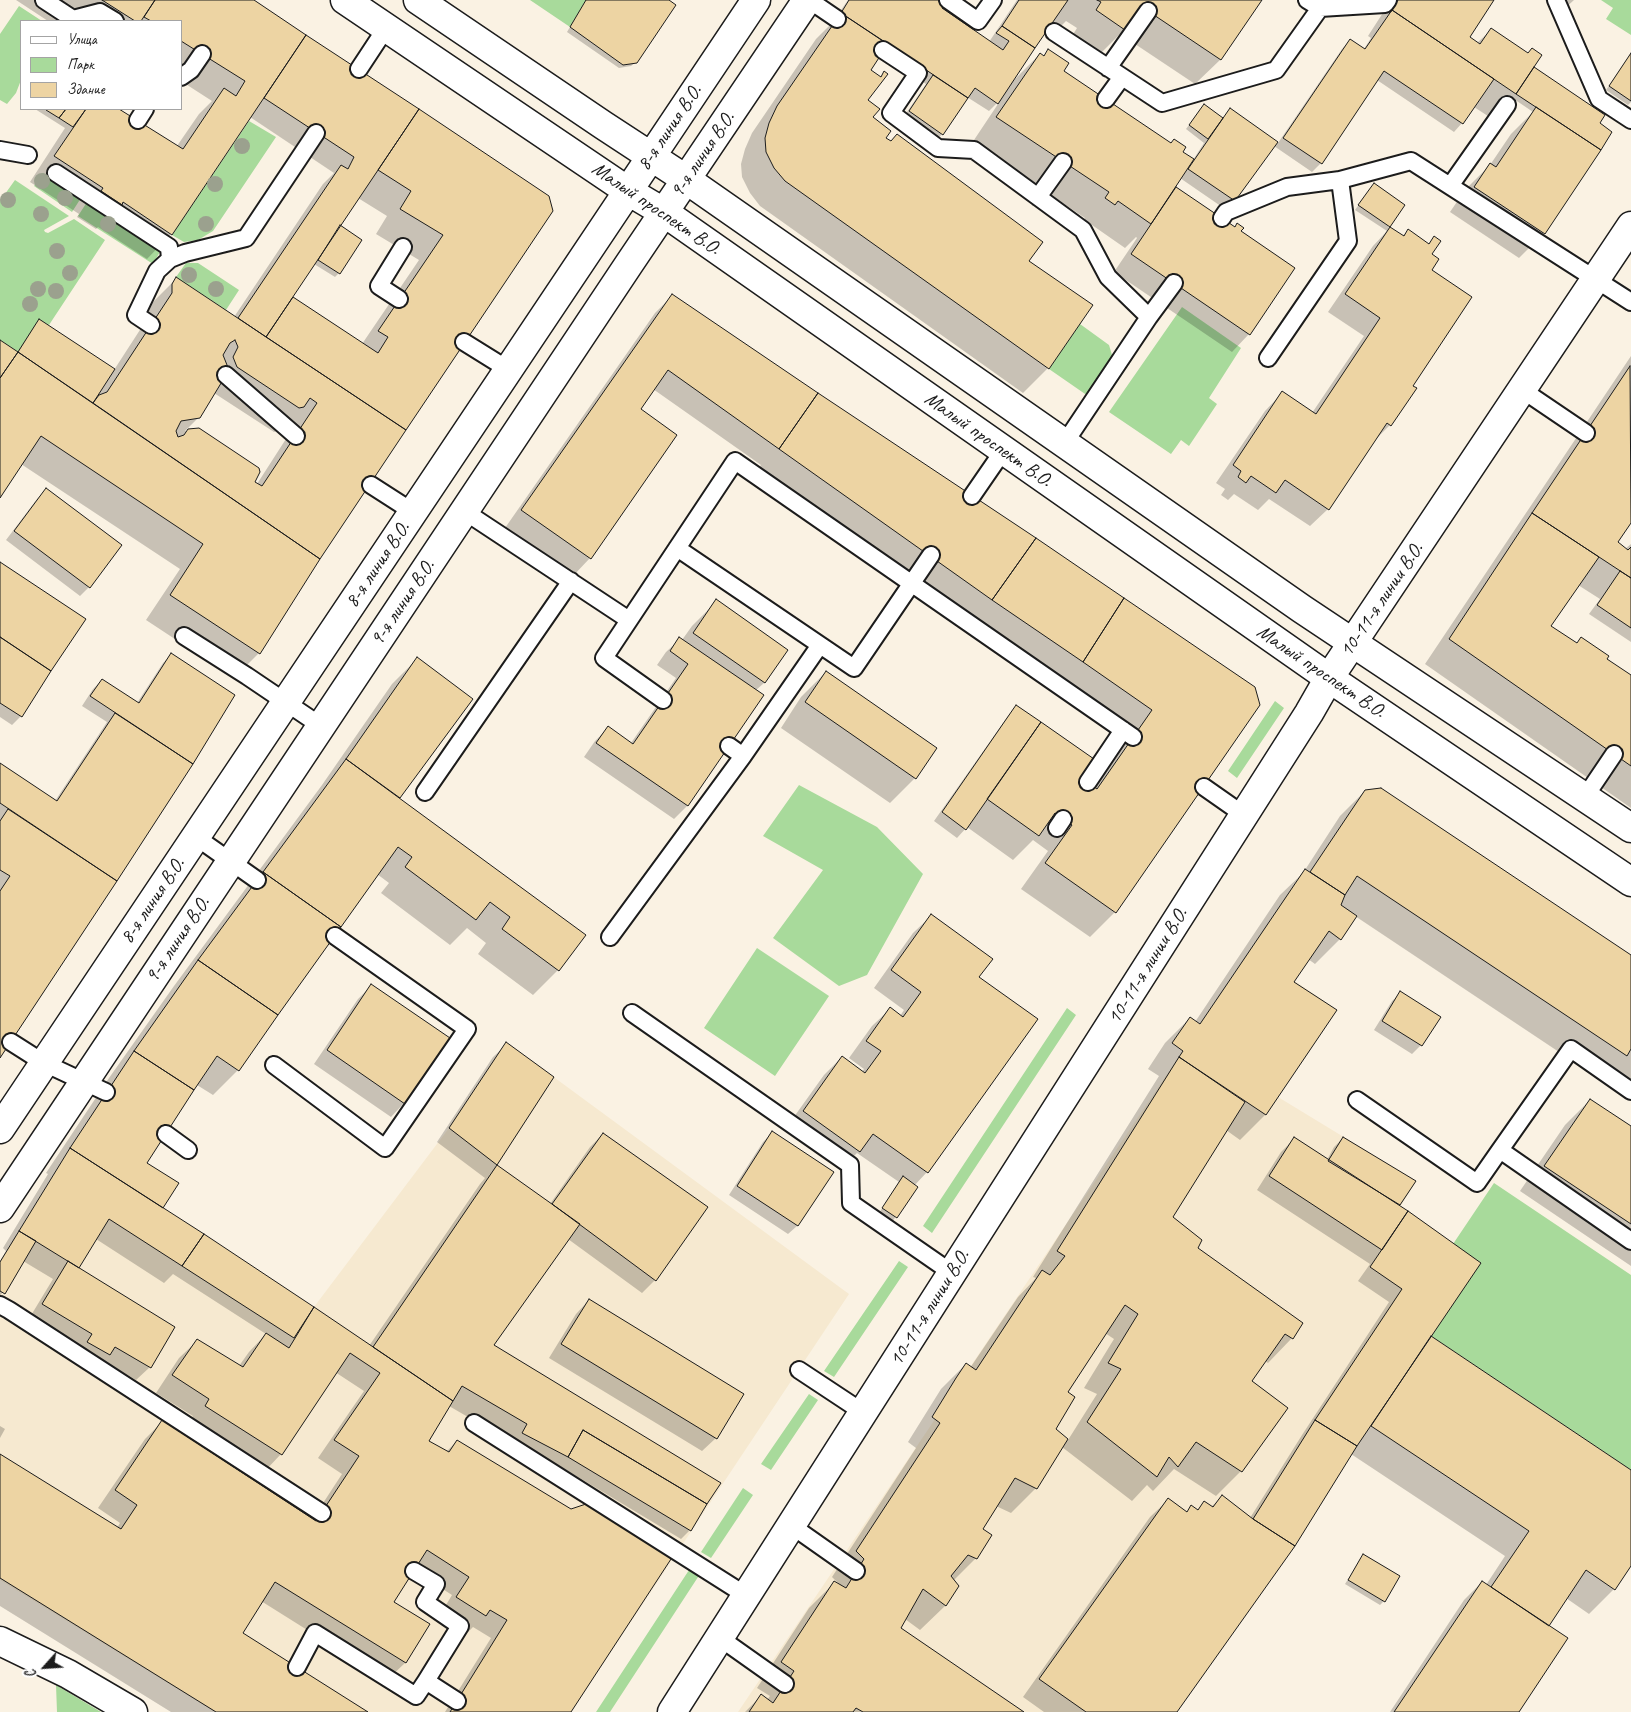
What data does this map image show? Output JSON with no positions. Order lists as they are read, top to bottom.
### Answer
{
  "streets": {
    "main road": [
      "8-я линия В.О.",
      "9-я линия В.О.",
      "Малый проспект В.О.",
      "10-11-я линии В.О."
    ]
  },
  "crossings": [
    ["8-я линия В.О.", "Малый проспект В.О."],
    ["9-я линия В.О.", "Малый проспект В.О."],
    ["Малый проспект В.О.", "10-11-я линии В.О."]
  ],
  "legend": ["Улица", "Парк", "Здание"],
  "north": "bottom left"
}
